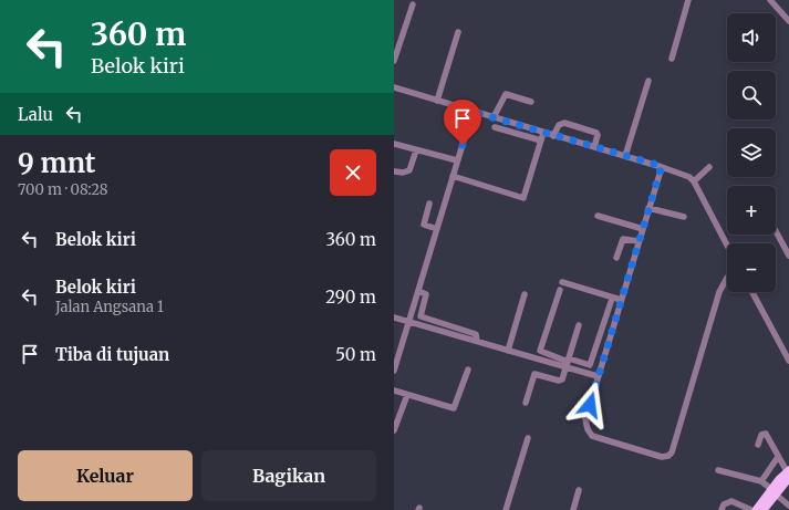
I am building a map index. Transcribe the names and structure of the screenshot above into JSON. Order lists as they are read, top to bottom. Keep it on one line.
{"page":{"turn":["360 m","Belok kiri"],"map_buttons":["+","−"],"then":"Lalu","heading":["9 mnt","700 m · 08:28"],"list":[{"name":"Belok kiri","value":"360 m"},{"name":"Belok kiri","note":"Jalan Angsana 1","value":"290 m"},{"name":"Tiba di tujuan","value":"50 m"}],"buttons":["Keluar","Bagikan"]}}
